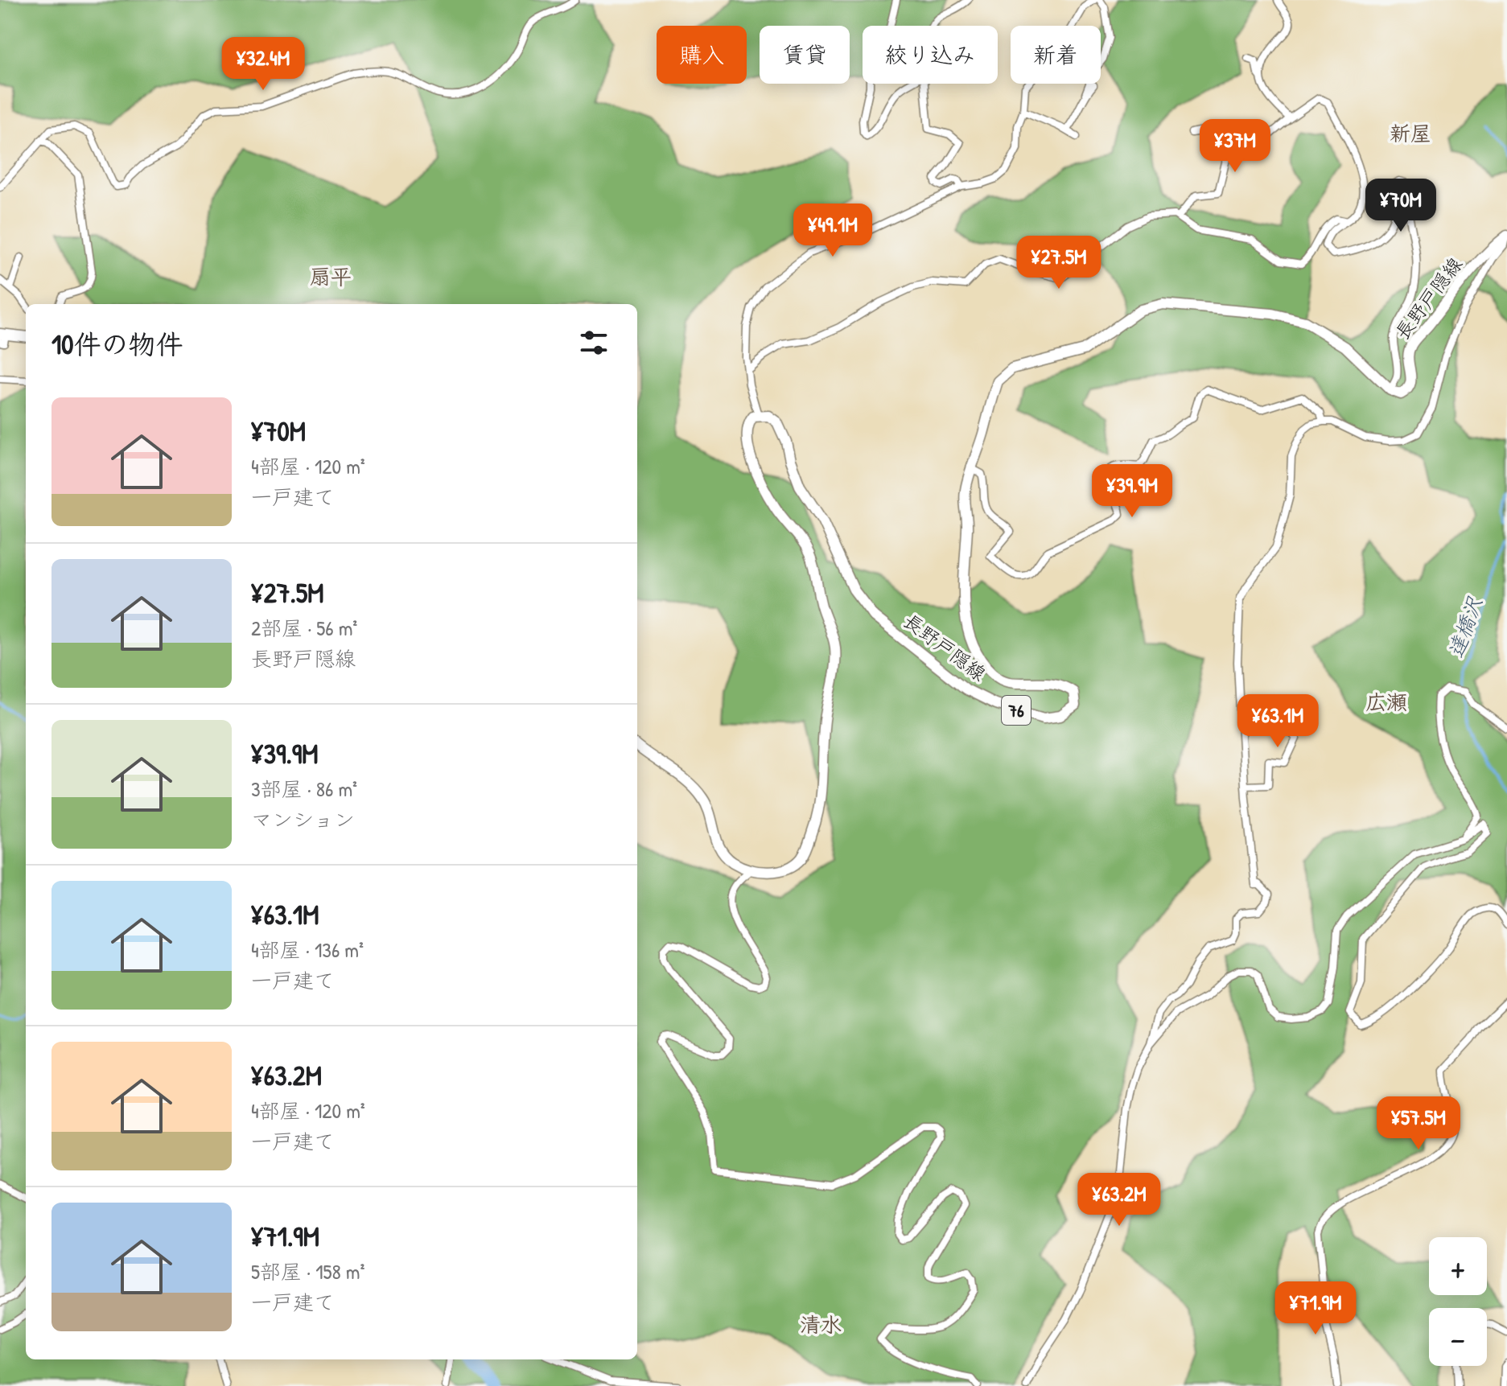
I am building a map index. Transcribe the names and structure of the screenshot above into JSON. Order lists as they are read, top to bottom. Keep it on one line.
{"streets":{"main road":["長野戸隠線","76"]},"districts":["新屋","扇平","広瀬","清水"],"water":["達橋沢"],"page":{"chip":["購入","賃貸","絞り込み","新着"],"price":["¥32.4M","¥37M","¥70M","¥49.1M","¥27.5M","¥39.9M","¥63.1M","¥57.5M","¥63.2M","¥71.9M"],"heading":"10件の物件","list":[{"name":"¥70M","note":"4部屋 · 120 m² · 一戸建て"},{"name":"¥27.5M","note":"2部屋 · 56 m² · 長野戸隠線"},{"name":"¥39.9M","note":"3部屋 · 86 m² · マンション"},{"name":"¥63.1M","note":"4部屋 · 136 m² · 一戸建て"},{"name":"¥63.2M","note":"4部屋 · 120 m² · 一戸建て"},{"name":"¥71.9M","note":"5部屋 · 158 m² · 一戸建て"}],"map_buttons":["+","−"]}}
